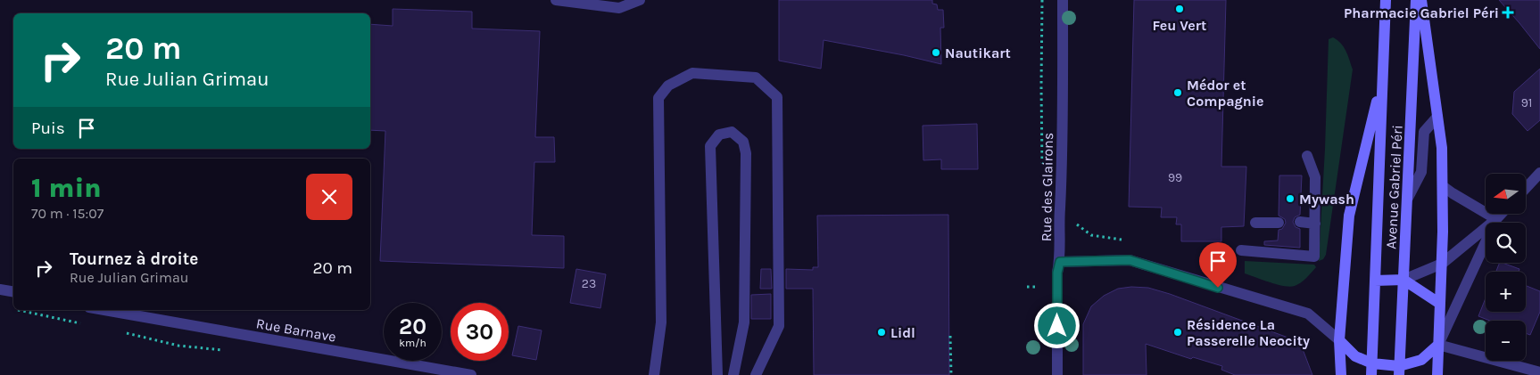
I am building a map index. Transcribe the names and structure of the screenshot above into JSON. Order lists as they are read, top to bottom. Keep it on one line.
{"streets":{"main road":["Avenue Gabriel Péri"],"street":["Rue des Glairons","Rue Barnave"]},"places":{"other":["Feu Vert","Nautikart","Médor et Compagnie","Mywash","Lidl","Résidence La Passerelle Neocity"],"health":["Pharmacie Gabriel Péri"]},"house_numbers":["91","99","23"],"north":"left","page":{"turn":["20 m","Rue Julian Grimau"],"then":"Puis","heading":["1 min","70 m · 15:07"],"map_buttons":["+","−"],"list":[{"name":"Tournez à droite","note":"Rue Julian Grimau","value":"20 m"}],"speed":"20 km/h","limit":"30"}}
